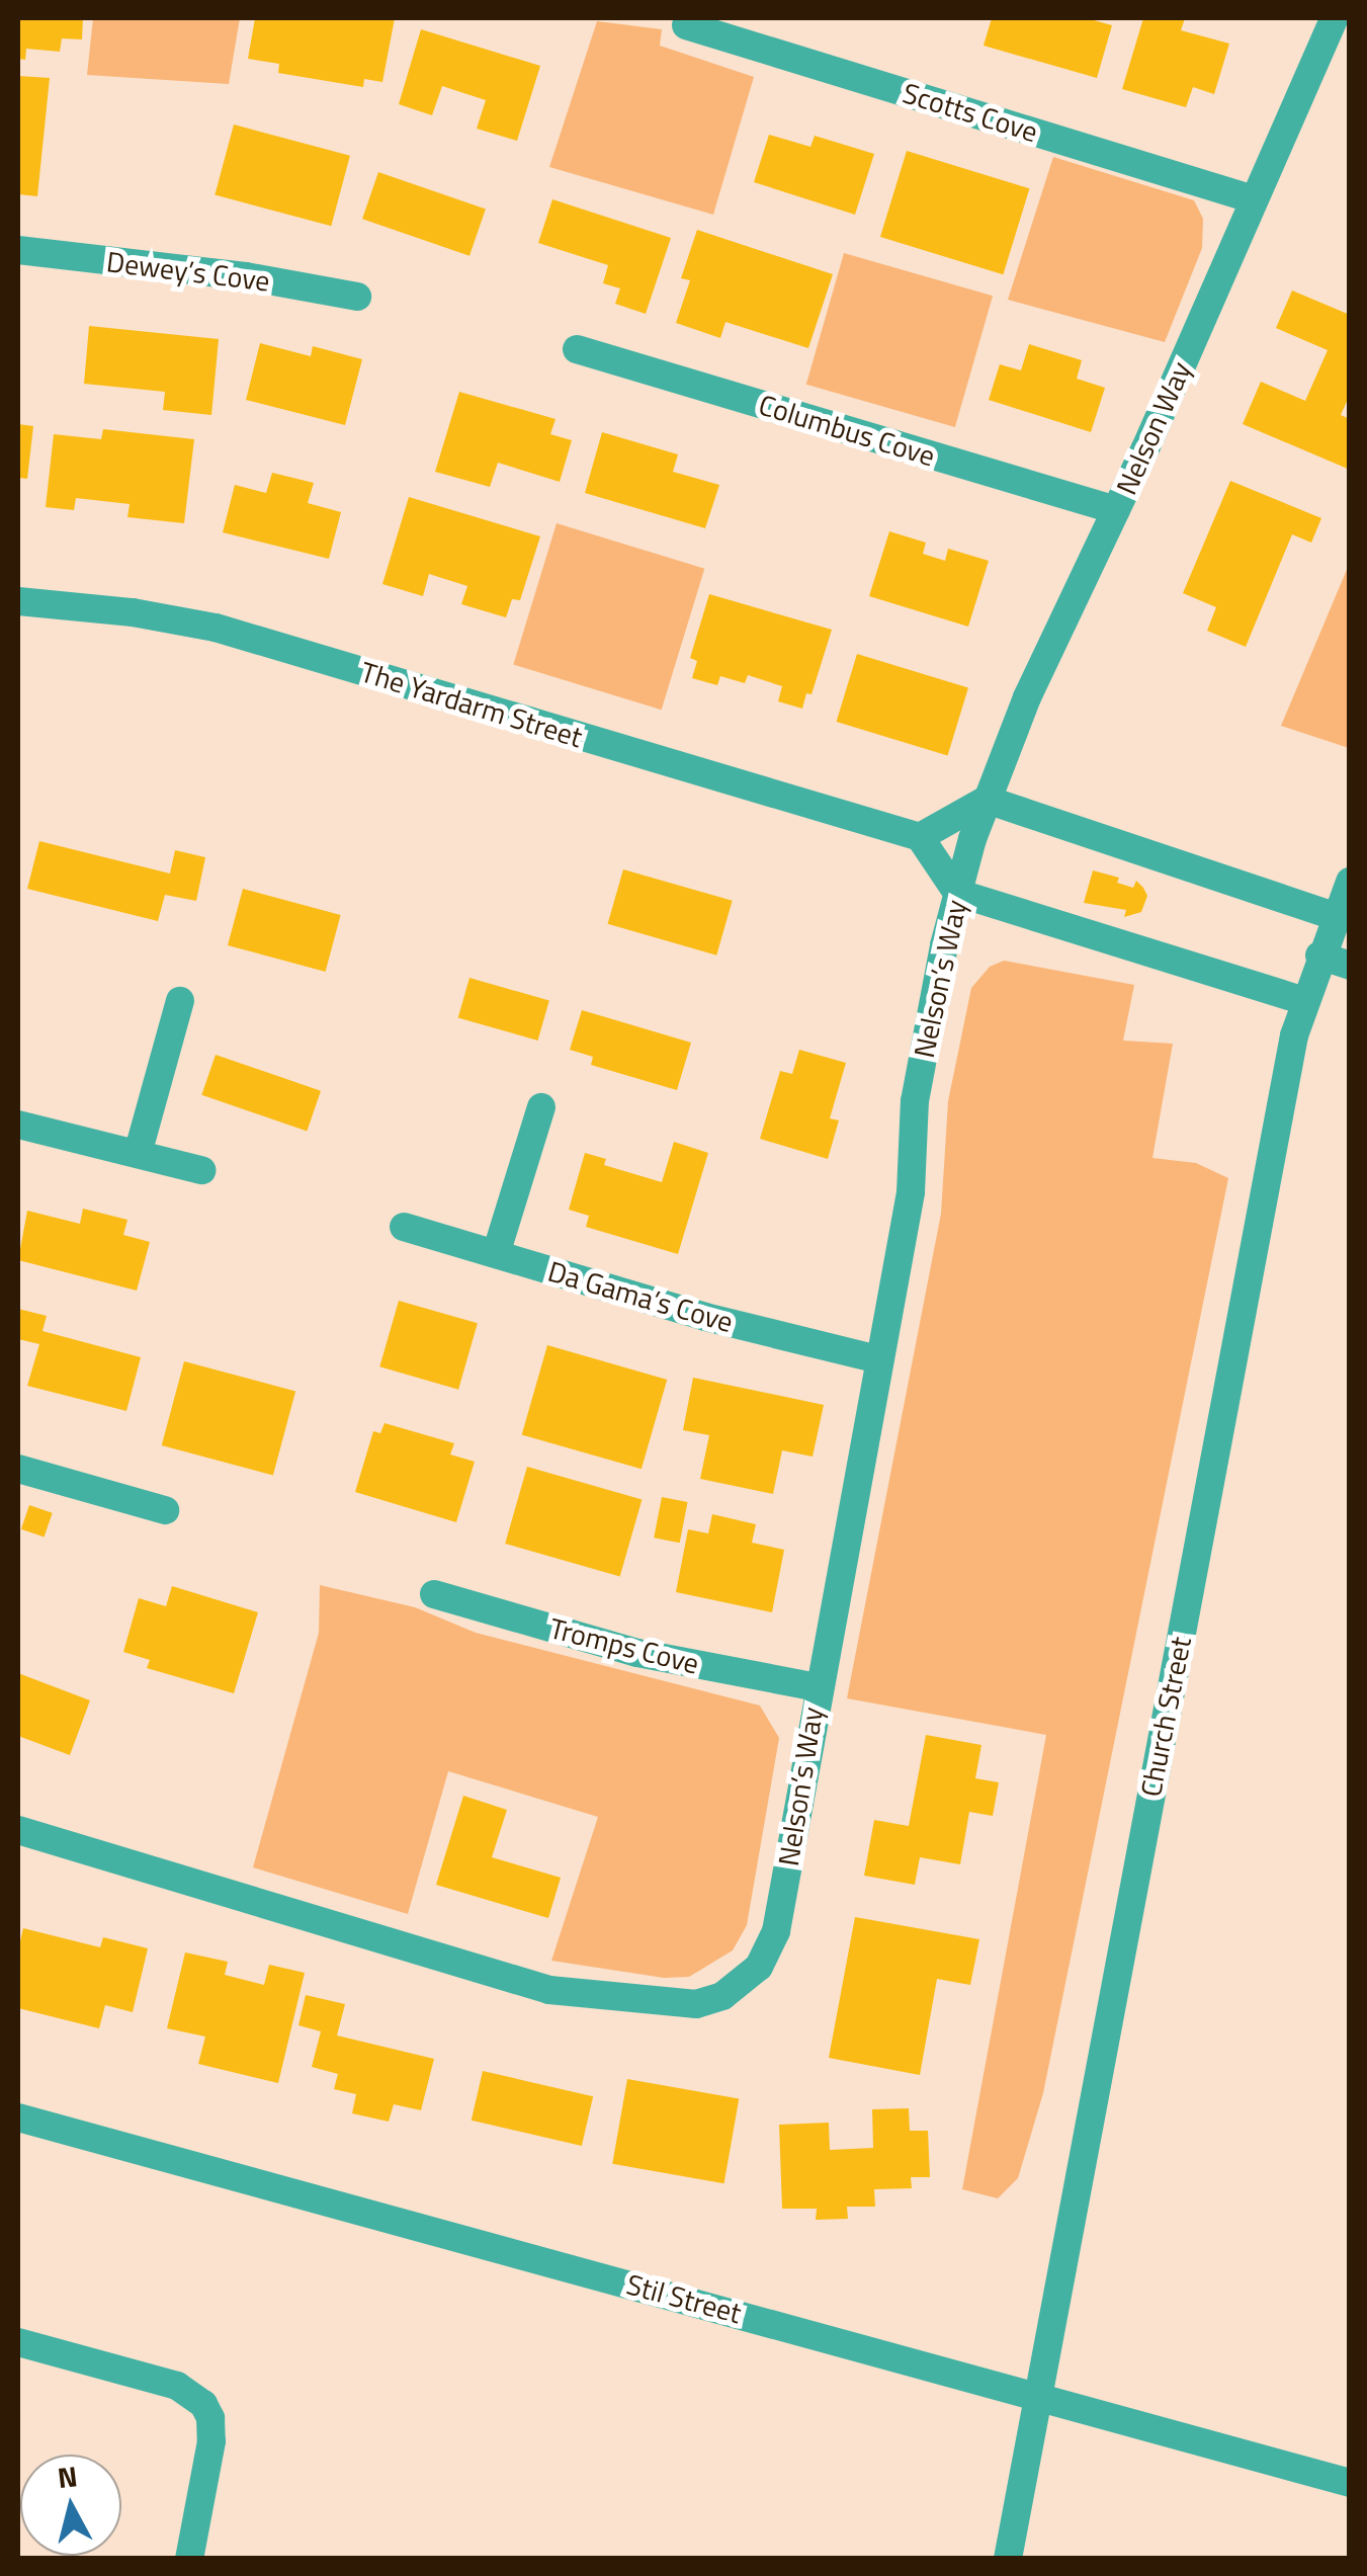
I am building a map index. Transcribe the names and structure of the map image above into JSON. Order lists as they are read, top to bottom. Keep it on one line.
{"streets":{"street":["Scotts Cove","Dewey’s Cove","Nelson Way","Columbus Cove","The Yardarm Street","Nelson’s Way","Da Gama’s Cove","Tromps Cove","Church Street","Stil Street"]},"crossings":[["Scotts Cove","Nelson Way"],["Nelson Way","Columbus Cove"],["Nelson Way","Nelson’s Way"],["Nelson’s Way","Da Gama’s Cove"],["Nelson’s Way","Tromps Cove"],["Church Street","Stil Street"]],"north":"top"}
